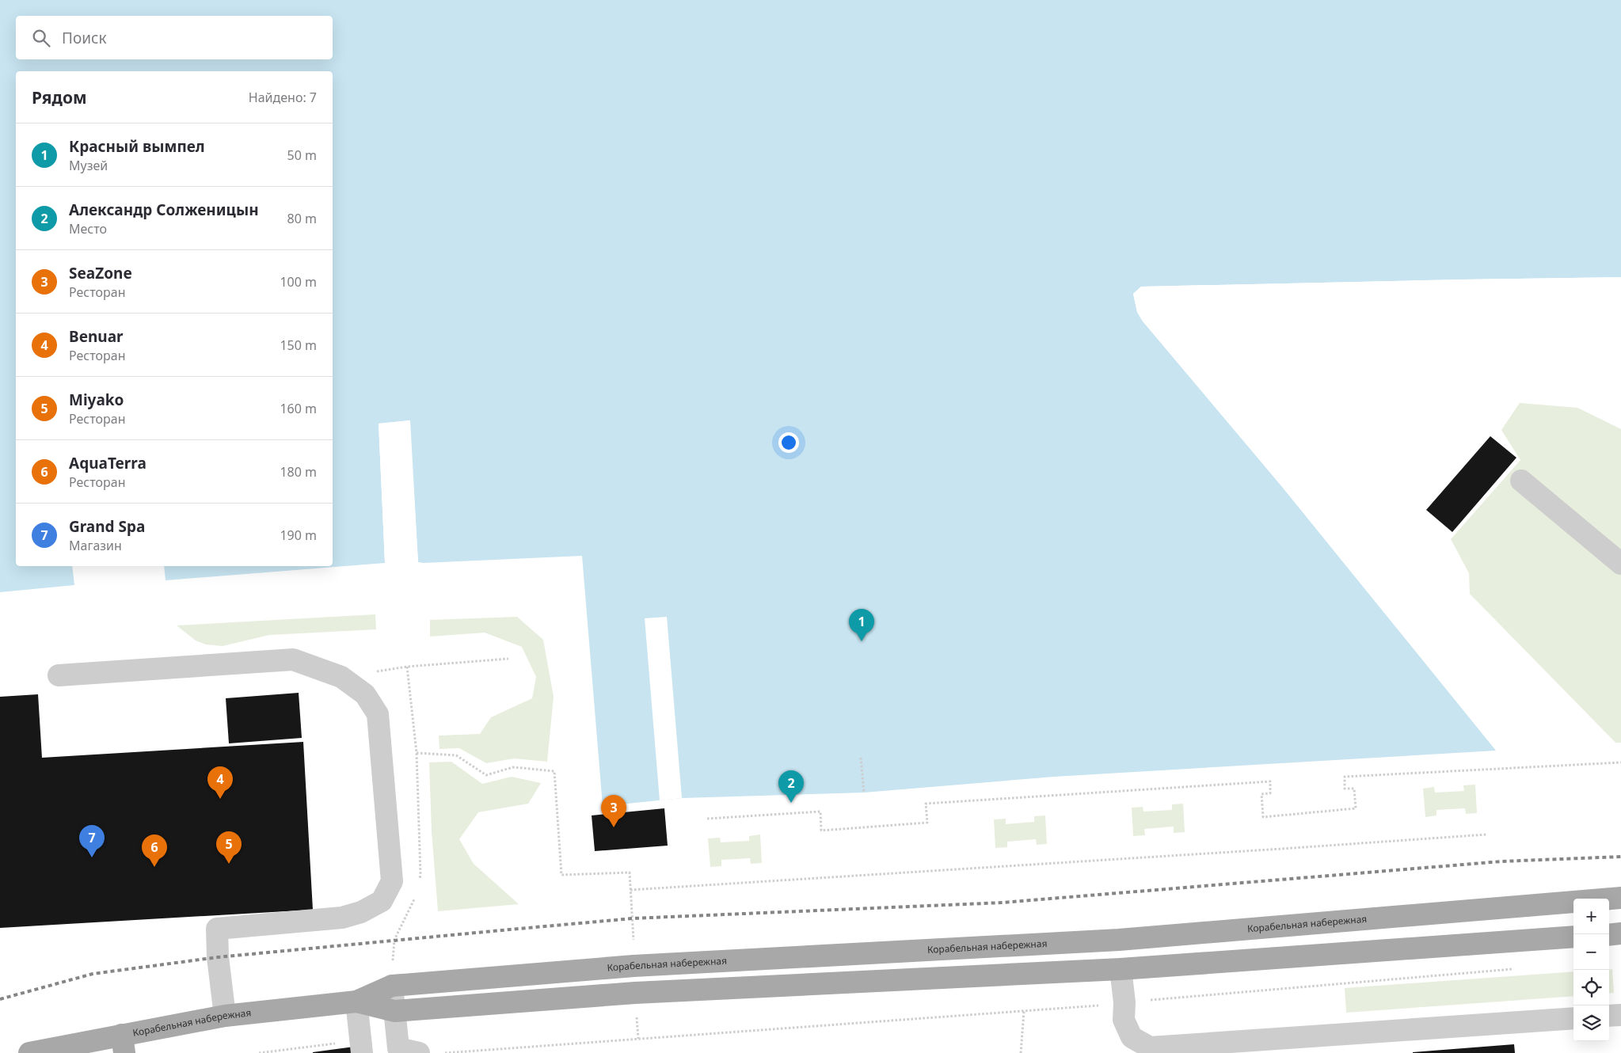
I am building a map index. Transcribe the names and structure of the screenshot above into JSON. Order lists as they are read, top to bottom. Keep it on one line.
{"streets":{"main road":["Корабельная набережная"]},"page":{"search":"Поиск","heading":["Рядом","Найдено: 7"],"list":[{"mark":"1","name":"Красный вымпел","note":"Музей","value":"50 m"},{"mark":"2","name":"Александр Солженицын","note":"Место","value":"80 m"},{"mark":"3","name":"SeaZone","note":"Ресторан","value":"100 m"},{"mark":"4","name":"Benuar","note":"Ресторан","value":"150 m"},{"mark":"5","name":"Miyako","note":"Ресторан","value":"160 m"},{"mark":"6","name":"AquaTerra","note":"Ресторан","value":"180 m"},{"mark":"7","name":"Grand Spa","note":"Магазин","value":"190 m"}],"pins":["1","4","2","3","7","5","6"],"map_buttons":["+","−"]}}
